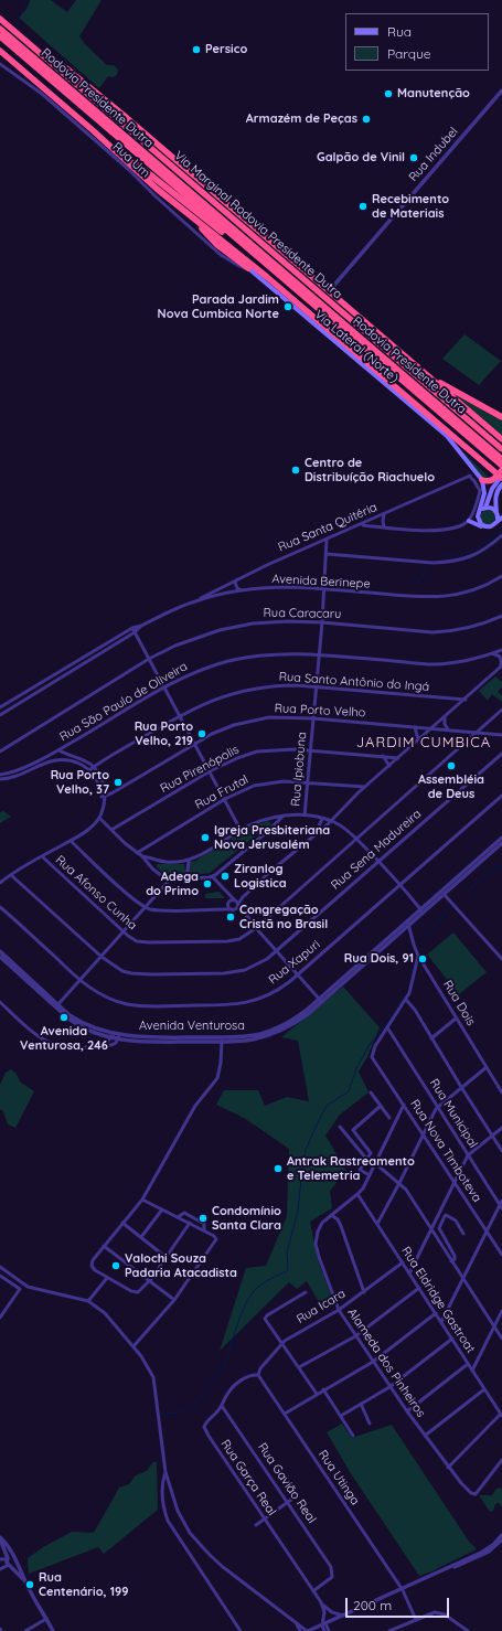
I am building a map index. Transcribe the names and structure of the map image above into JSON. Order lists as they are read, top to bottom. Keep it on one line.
{"streets":{"highway":["Rodovia Presidente Dutra","Via Marginal Rodovia Presidente Dutra"],"main road":["Via Lateral (Norte)"],"street":["Rua Indubel","Rua Um","Rua Santa Quitéria","Avenida Berinepe","Rua Caracaru","Rua Santo Antônio do Ingá","Rua São Paulo de Oliveira","Rua Porto Velho","Rua Pirenópolis","Rua Ipiobuna","Rua Frutal","Rua Sena Madureira","Rua Afonso Cunha","Rua Xapuri","Rua Dois","Avenida Venturosa","Rua Municipal","Rua Nova Timboteva","Rua Eldridge Gastroat","Rua Icara","Alameda dos Pinheiros","Rua Garça Real","Rua Utinga","Rua Gavião Real"]},"crossings":[["Rua Um","Via Lateral (Norte)"],["Rua Santa Quitéria","Avenida Berinepe"],["Rua Santa Quitéria","Rua Ipiobuna"],["Avenida Berinepe","Rua Ipiobuna"],["Rua Caracaru","Rua Ipiobuna"],["Rua Santo Antônio do Ingá","Rua Ipiobuna"],["Rua São Paulo de Oliveira","Rua Ipiobuna"],["Rua Porto Velho","Rua Ipiobuna"],["Rua Porto Velho","Rua Afonso Cunha"],["Rua Pirenópolis","Rua Ipiobuna"],["Rua Ipiobuna","Rua Frutal"],["Rua Dois","Avenida Venturosa"],["Rua Municipal","Rua Nova Timboteva"],["Rua Nova Timboteva","Alameda dos Pinheiros"],["Rua Eldridge Gastroat","Rua Icara"],["Rua Eldridge Gastroat","Alameda dos Pinheiros"],["Rua Icara","Alameda dos Pinheiros"],["Rua Icara","Rua Garça Real"],["Rua Icara","Rua Utinga"],["Rua Garça Real","Rua Utinga"],["Rua Garça Real","Rua Gavião Real"]],"districts":["JARDIM CUMBICA"],"places":["Persico","Manutenção","Armazém de Peças","Galpão de Vinil","Recebimento de Materiais","Parada Jardim Nova Cumbica Norte","Centro de Distribuíção Riachuelo","Rua Porto Velho, 219","Assembléia de Deus","Rua Porto Velho, 37","Igreja Presbiteriana Nova Jerusalém","Ziranlog Logistica","Adega do Primo","Congregação Cristã no Brasil","Rua Dois, 91","Avenida Venturosa, 246","Antrak Rastreamento e Telemetria","Condomínio Santa Clara","Valochi Souza Padaria Atacadista","Rua Centenário, 199"],"legend":["Rua","Parque"],"scale_bar":"200 m"}
